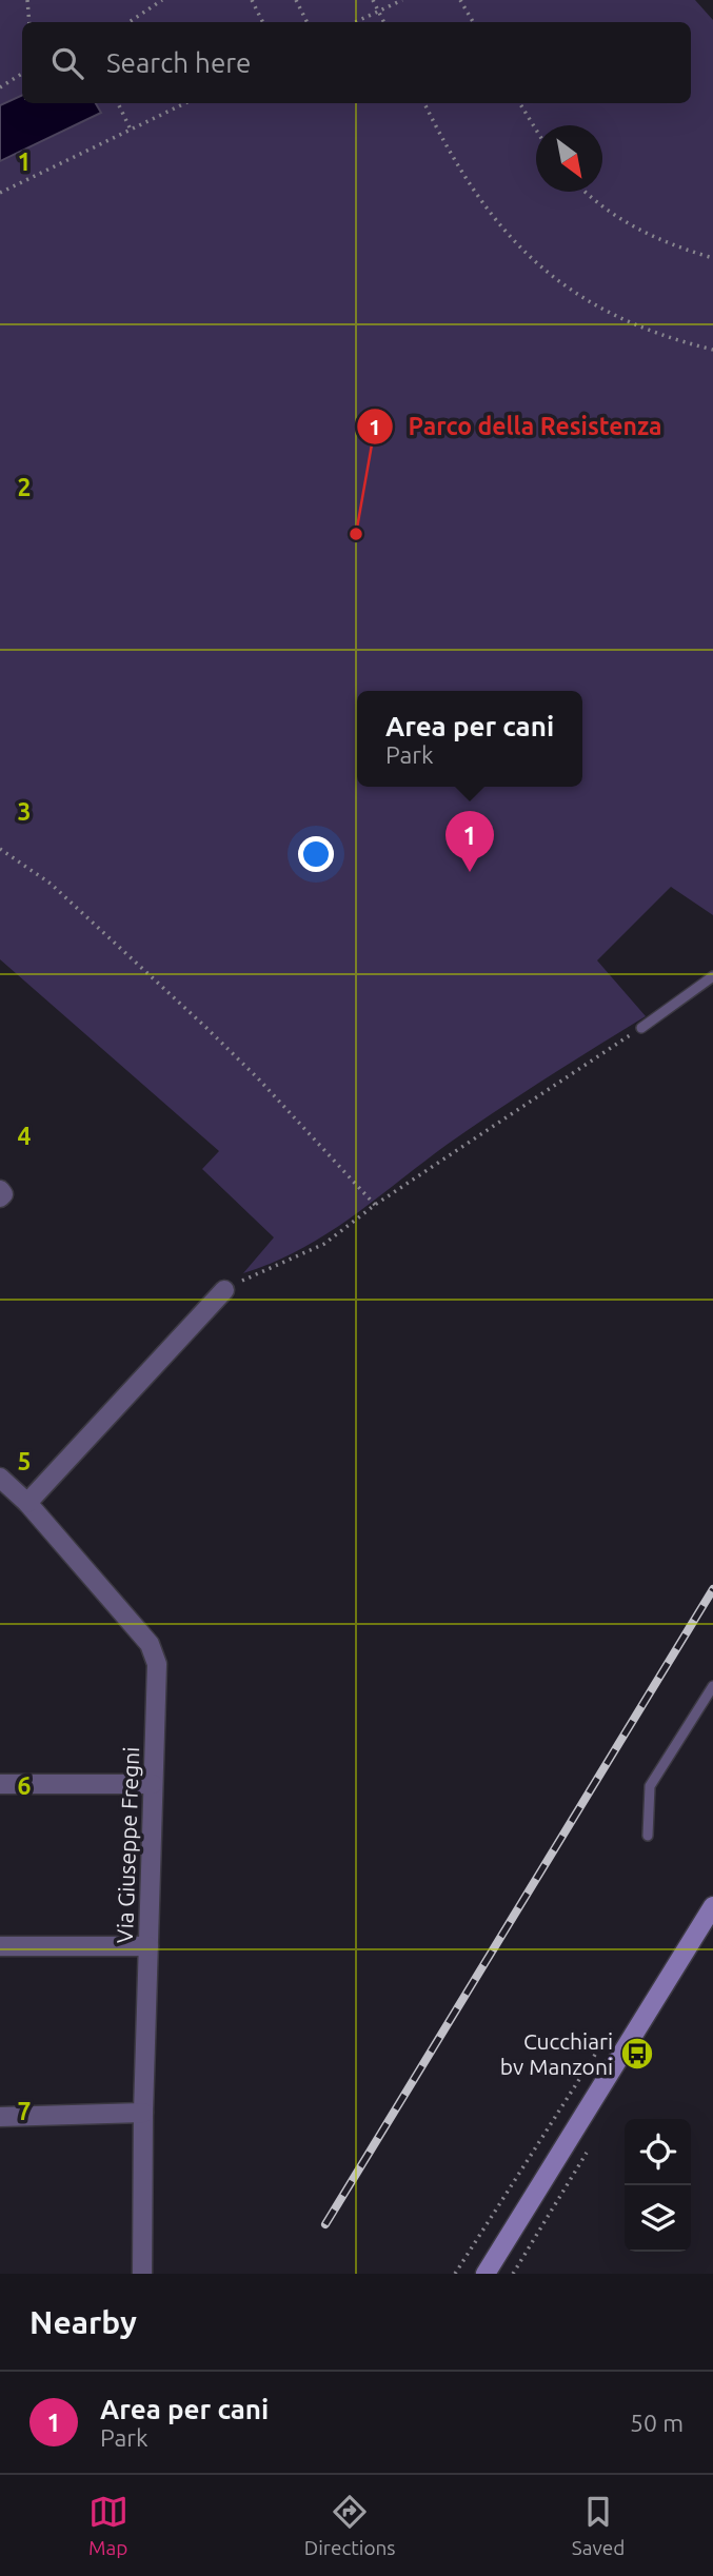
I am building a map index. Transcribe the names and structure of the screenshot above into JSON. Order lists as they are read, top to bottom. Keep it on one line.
{"streets":{"street":["Via Giuseppe Fregni"]},"places":{"other":["Parco della Resistenza"],"bus stop":["Cucchiari bv Manzoni"]},"north":"bottom right","page":{"search":"Search here","popup":["Area per cani","Park"],"pins":"1","heading":"Nearby","list":[{"mark":"1","name":"Area per cani","note":"Park","value":"50 m"}],"nav":["Map","Directions","Saved"]},"grid":{"rows":["1","2","3","4","5","6","7"]}}
